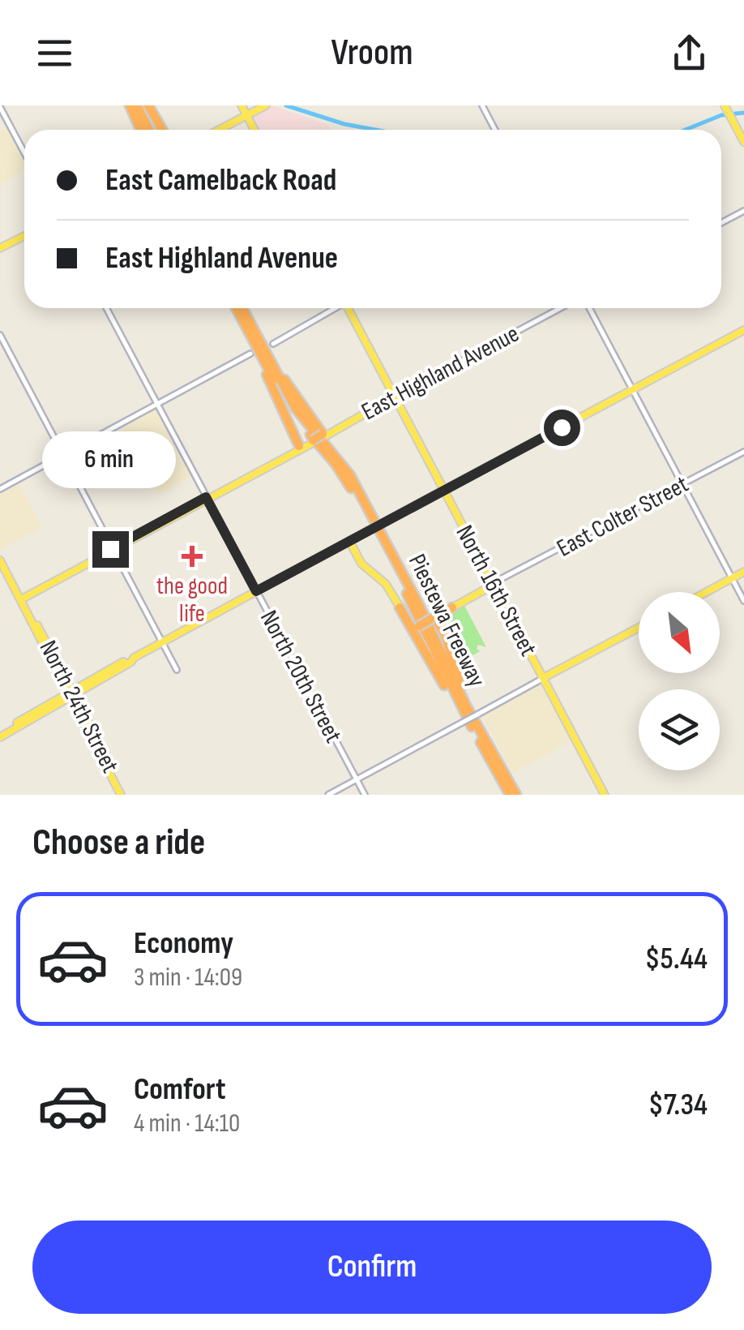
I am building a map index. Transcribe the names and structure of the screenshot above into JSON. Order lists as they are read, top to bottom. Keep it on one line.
{"streets":{"highway":["Piestewa Freeway"],"main road":["East Highland Avenue","East Colter Street","North 16th Street","North 24th Street"],"street":["North 20th Street"]},"crossings":[["East Highland Avenue","North 16th Street"],["East Colter Street","North 16th Street"]],"places":{"health":["the good life"]},"north":"bottom right","page":{"header":"Vroom","banner":["East Camelback Road","East Highland Avenue"],"bubble":"6 min","heading":"Choose a ride","list":[{"name":"Economy","note":"3 min · 14:09","value":"$5.44"},{"name":"Comfort","note":"4 min · 14:10","value":"$7.34"}],"buttons":"Confirm"}}
